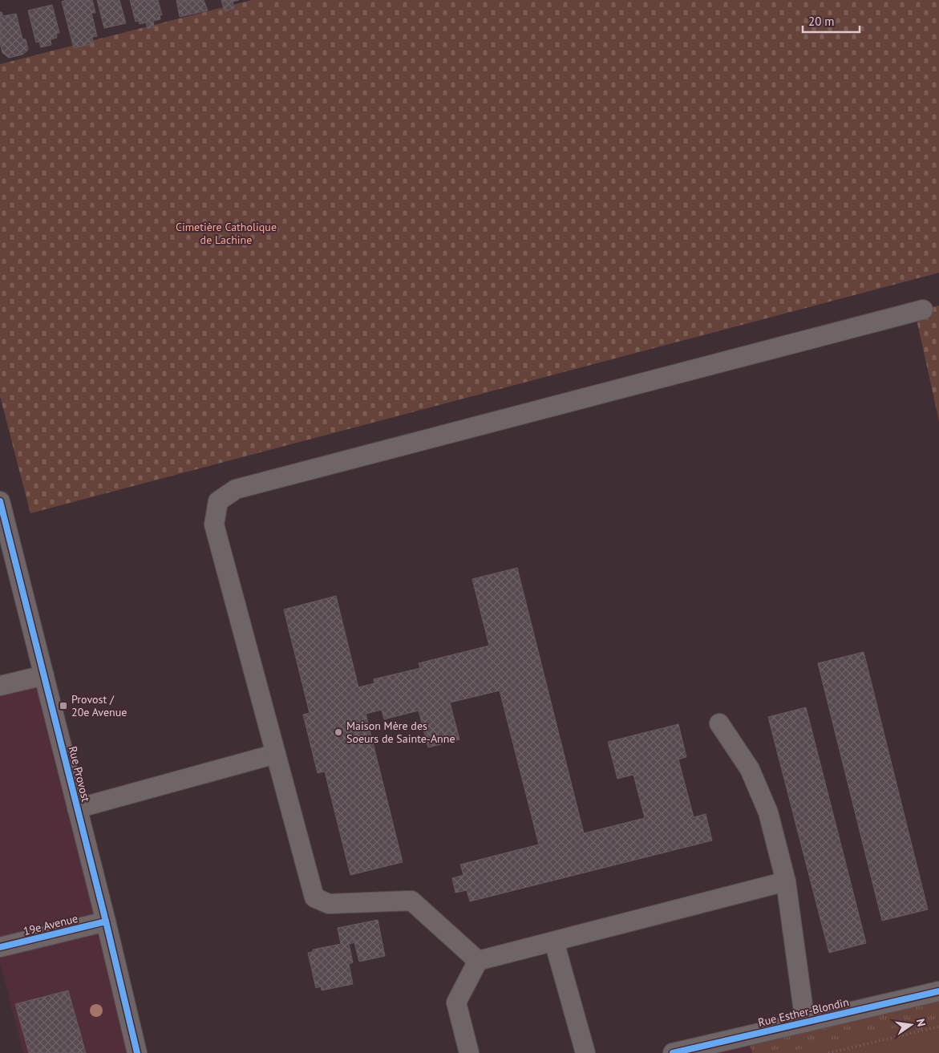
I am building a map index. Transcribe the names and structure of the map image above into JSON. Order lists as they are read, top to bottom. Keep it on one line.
{"streets":{"street":["Rue Provost","19e Avenue","Rue Esther-Blondin"]},"crossings":[["Rue Provost","19e Avenue"]],"parks":["Cimetière Catholique de Lachine"],"places":{"transit":["Provost / 20e Avenue"],"other":["Maison Mère des Soeurs de Sainte-Anne"]},"scale_bar":"20 m","north":"right"}
